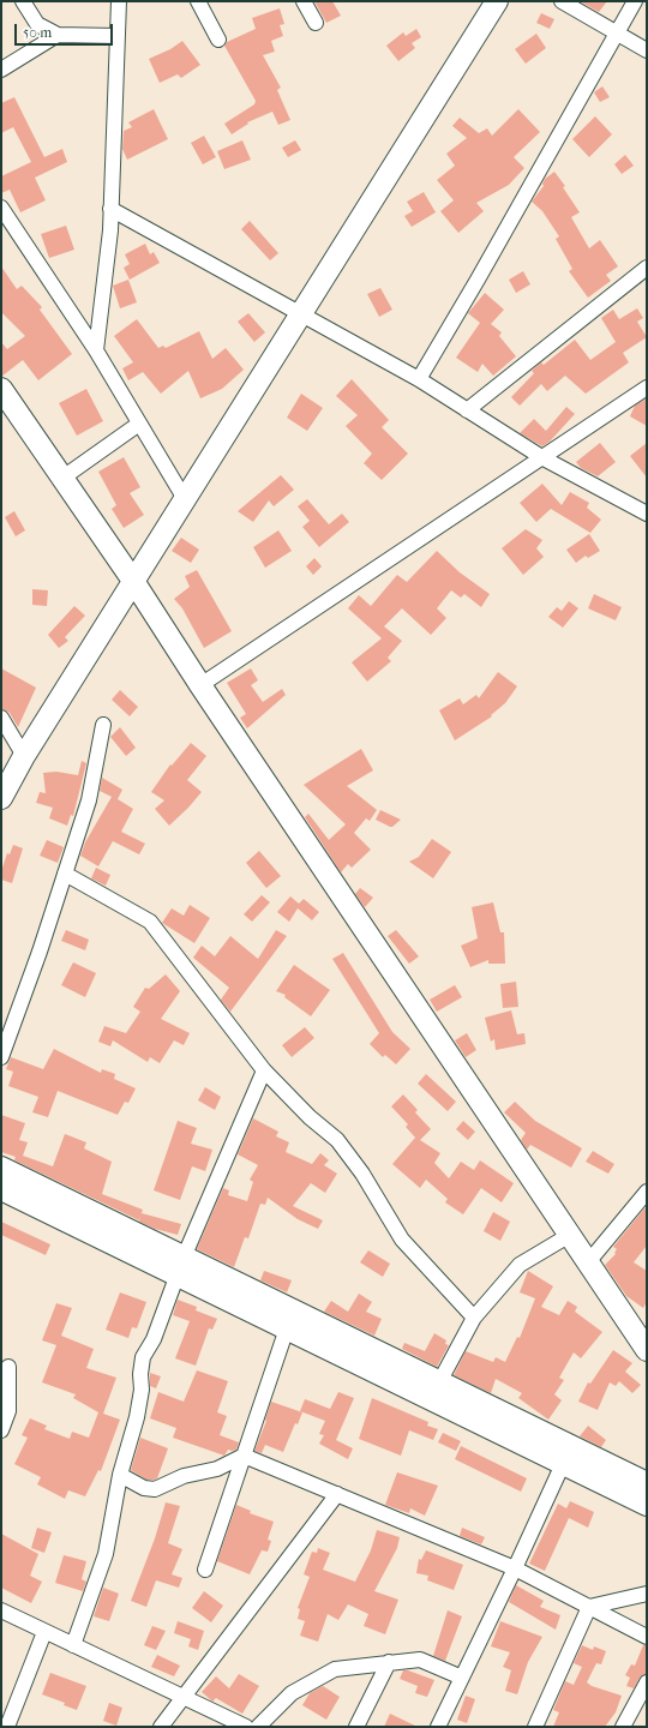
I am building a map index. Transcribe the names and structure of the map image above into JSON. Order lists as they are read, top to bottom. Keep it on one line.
{"scale_bar":"50 m"}
